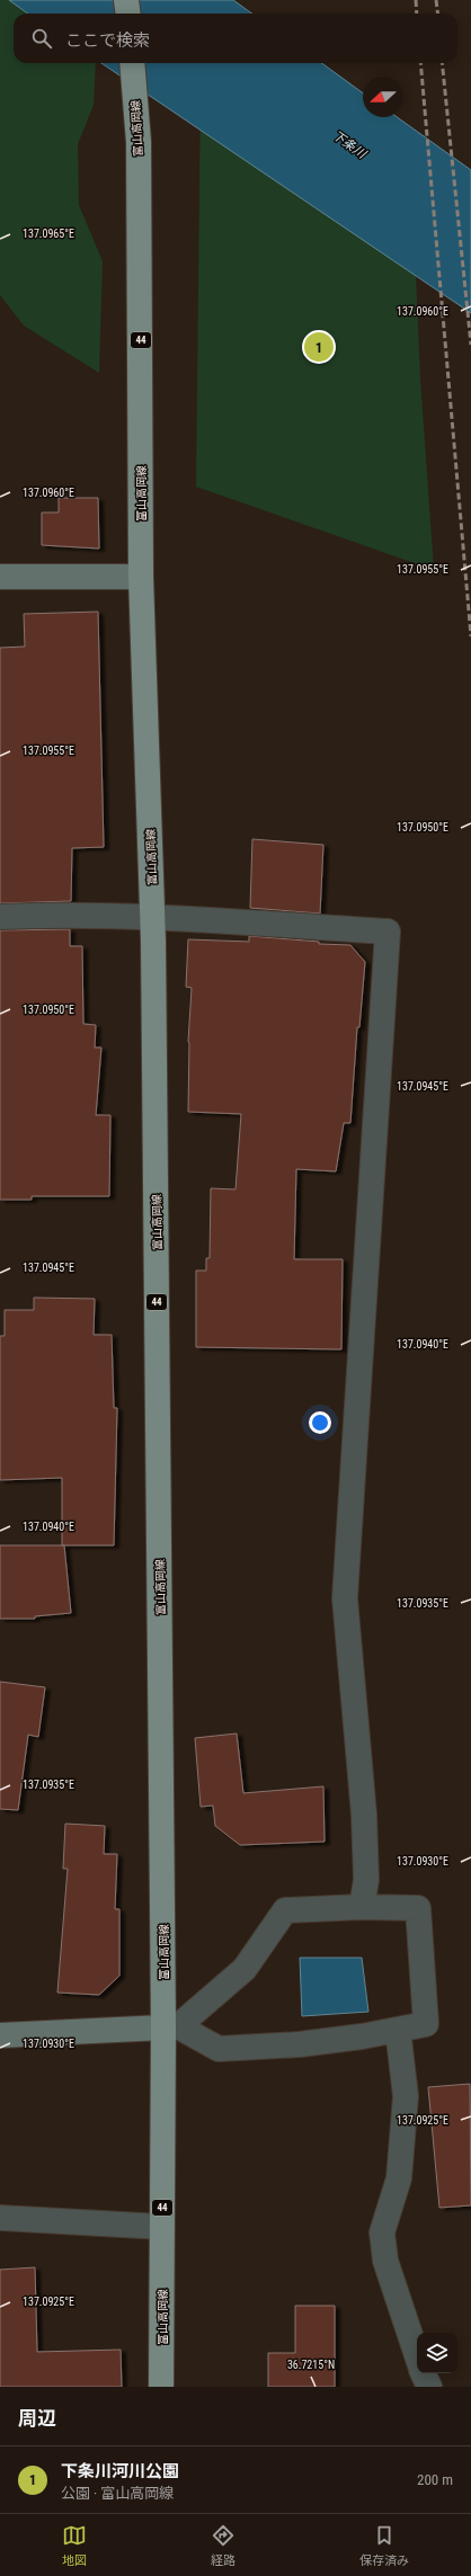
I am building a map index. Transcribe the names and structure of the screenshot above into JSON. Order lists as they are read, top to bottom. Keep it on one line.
{"streets":{"main road":["富山高岡線","44"]},"water":["下条川"],"north":"left","page":{"search":"ここで検索","pins":"1","heading":"周辺","list":[{"mark":"1","name":"下条川河川公園","note":"公園 · 富山高岡線","value":"200 m"}],"nav":["地図","経路","保存済み"]},"coordinates":["137.0965°E","137.0960°E","137.0955°E","137.0950°E","137.0945°E","137.0940°E","137.0935°E","137.0930°E","137.0925°E","36.7215°N"]}
